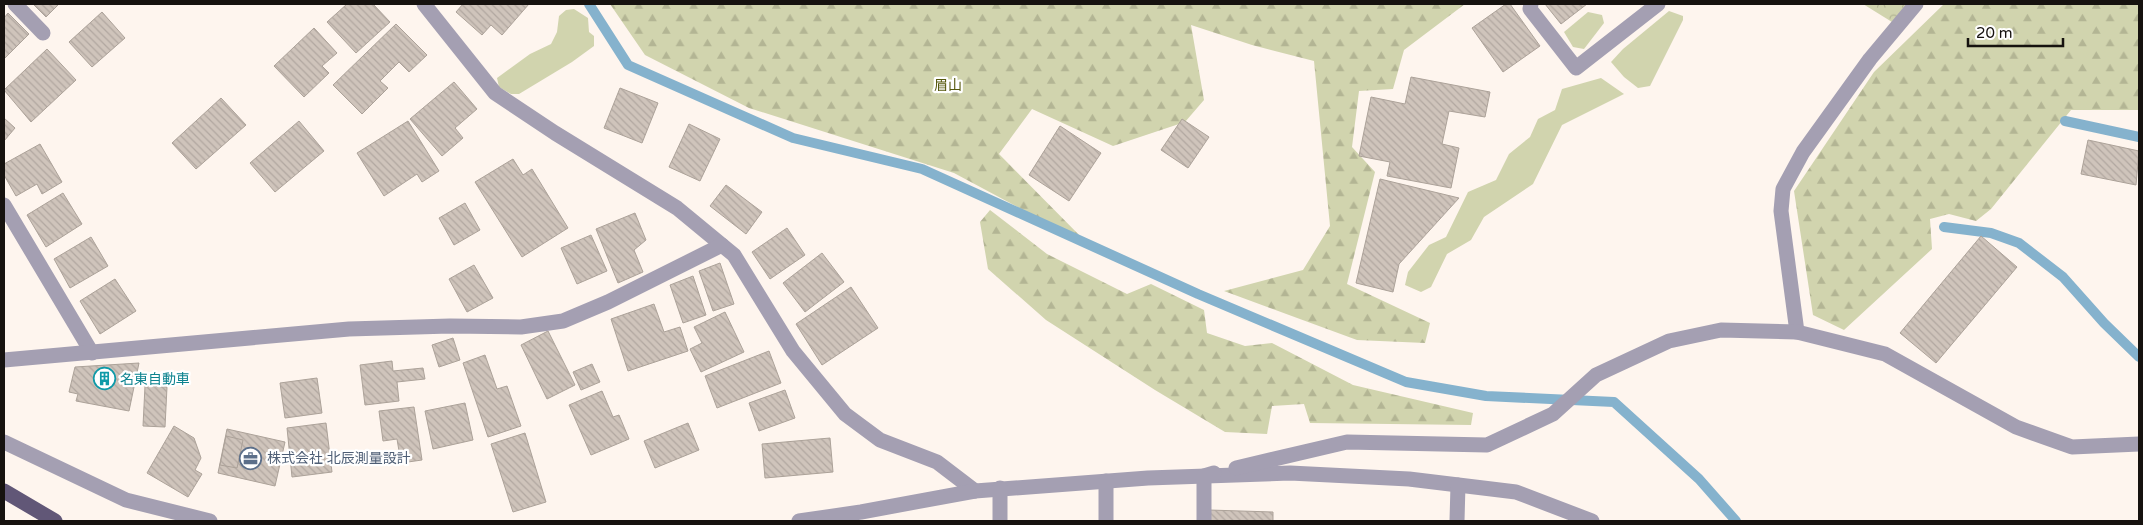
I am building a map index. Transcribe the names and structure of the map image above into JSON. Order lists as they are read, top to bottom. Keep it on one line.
{"parks":["眉山"],"places":{"building":["名東自動車"],"office":["株式会社 北辰測量設計"]},"scale_bar":"20 m"}
